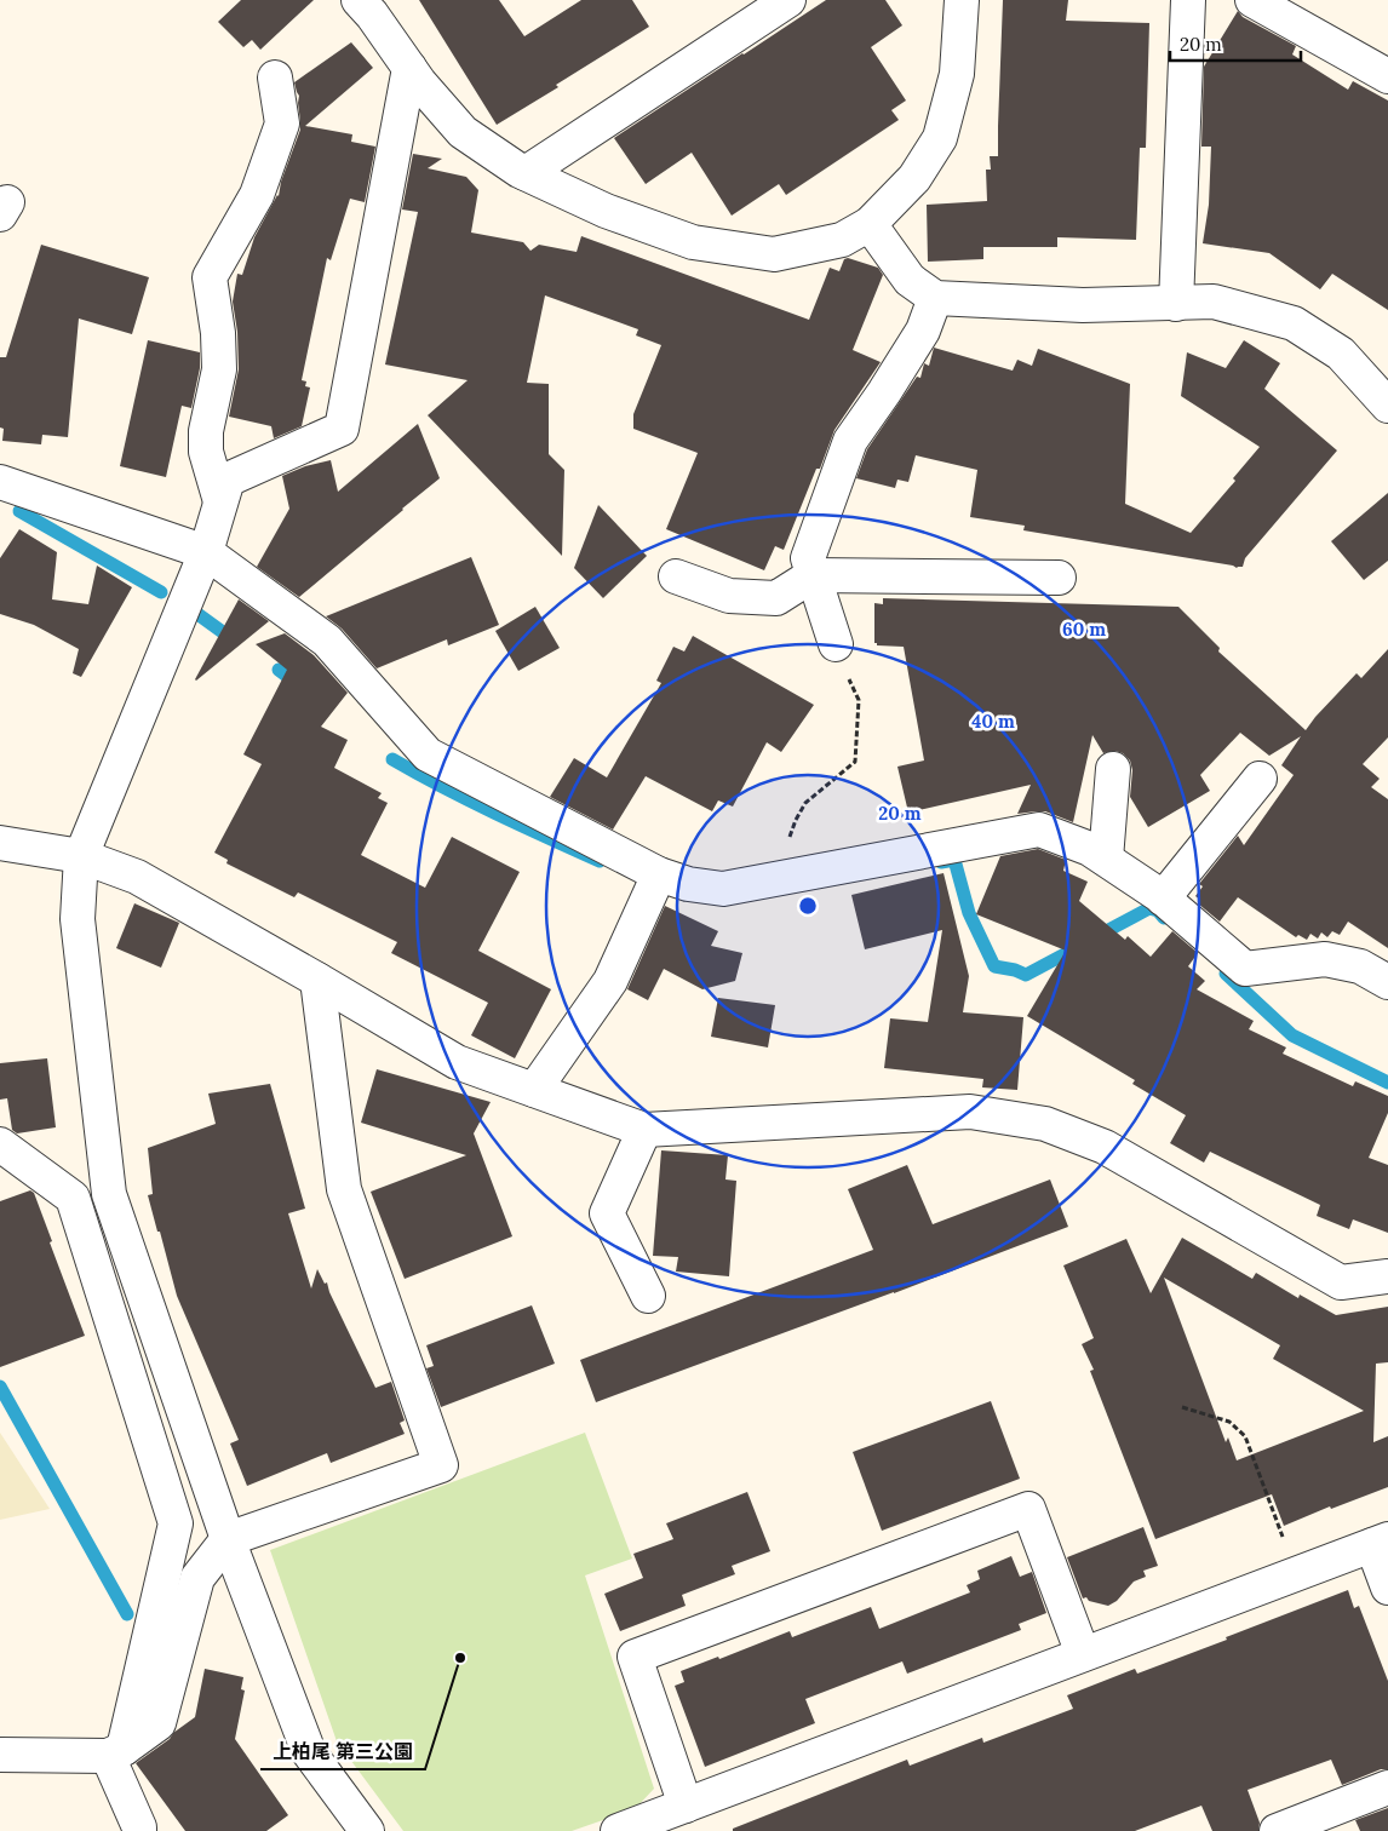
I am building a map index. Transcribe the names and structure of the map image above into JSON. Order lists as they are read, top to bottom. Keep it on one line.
{"places":["上柏尾 第三公園"],"scale_bar":"20 m","rings":["60 m","40 m","20 m"]}
